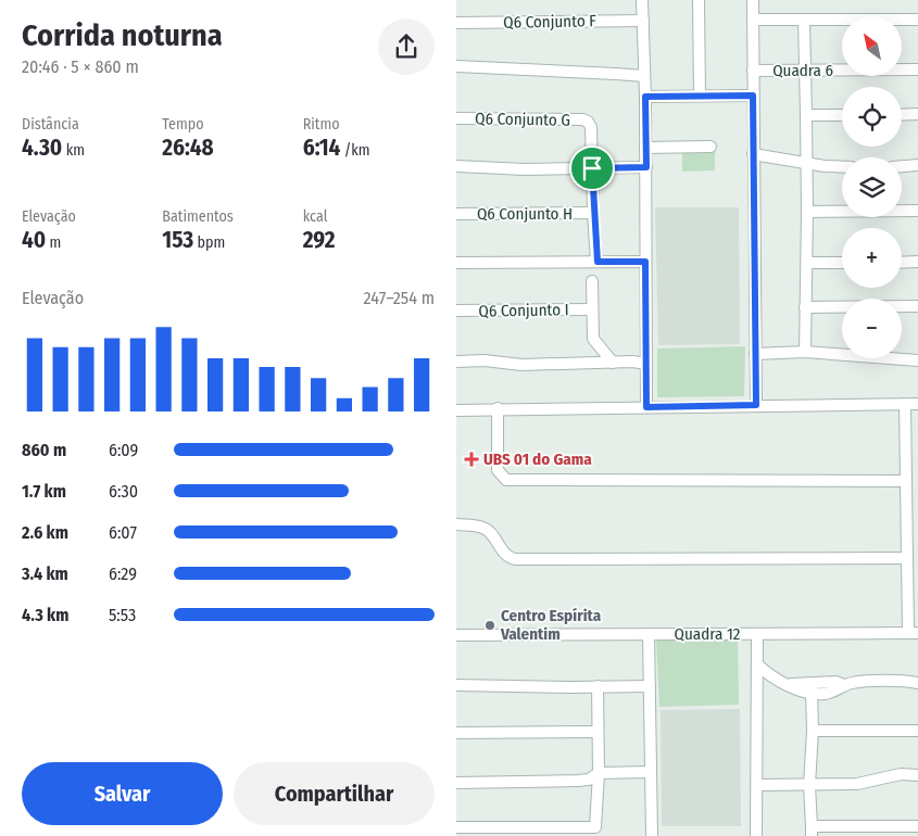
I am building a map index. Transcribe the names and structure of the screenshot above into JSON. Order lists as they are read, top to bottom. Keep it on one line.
{"streets":{"street":["Q6 Conjunto F","Quadra 6","Q6 Conjunto G","Q6 Conjunto H","Q6 Conjunto I","Quadra 12"]},"places":{"health":["UBS 01 do Gama"],"other":["Centro Espírita Valentim"]},"north":"top left","page":{"heading":["Corrida noturna","20:46 · 5 × 860 m"],"map_buttons":["+","−"],"stats":[["Distância","4.30 km"],["Tempo","26:48"],["Ritmo","6:14 /km"],["Elevação","40 m"],["Batimentos","153 bpm"],["kcal","292"]],"chart":["Elevação","247–254 m"],"list":[{"name":"860 m","note":"6:09"},{"name":"1.7 km","note":"6:30"},{"name":"2.6 km","note":"6:07"},{"name":"3.4 km","note":"6:29"},{"name":"4.3 km","note":"5:53"}],"buttons":["Salvar","Compartilhar"]}}
